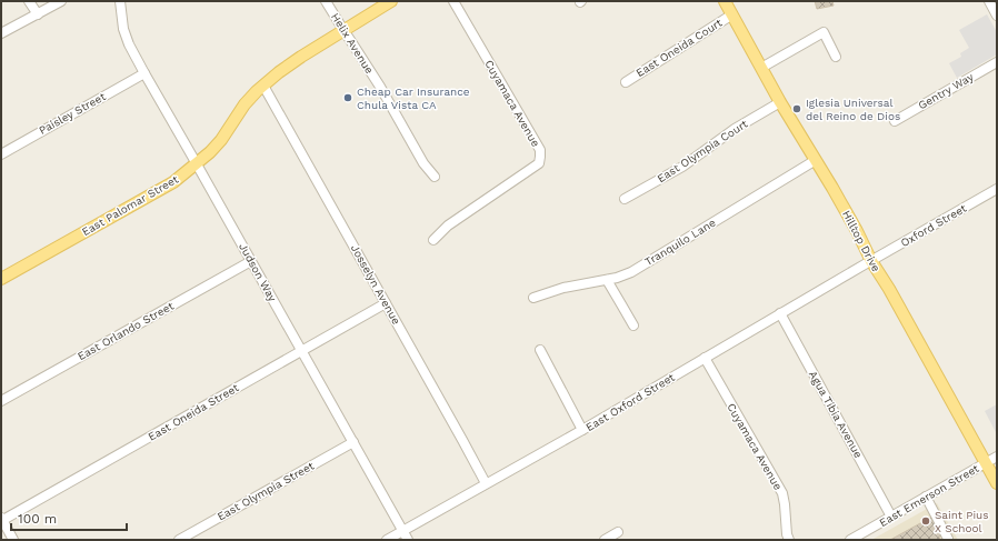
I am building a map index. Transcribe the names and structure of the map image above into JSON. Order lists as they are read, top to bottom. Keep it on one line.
{"streets":{"main road":["East Palomar Street","Hilltop Drive"],"street":["Helix Avenue","East Oneida Court","Gentry Way","Cuyamaca Avenue","Paisley Street","East Olympia Court","Oxford Street","Tranquilo Lane","Judson Way","Josselyn Avenue","East Orlando Street","East Oxford Street","East Oneida Street","Agua Tibia Avenue","East Olympia Street","East Emerson Street"]},"crossings":[["Helix Avenue","East Palomar Street"],["East Oneida Court","Hilltop Drive"],["Cuyamaca Avenue","East Oxford Street"],["Paisley Street","Judson Way"],["East Olympia Court","Hilltop Drive"],["East Palomar Street","Judson Way"],["East Palomar Street","Josselyn Avenue"],["Oxford Street","Hilltop Drive"],["Oxford Street","East Oxford Street"],["Hilltop Drive","Tranquilo Lane"],["Hilltop Drive","East Oxford Street"],["Hilltop Drive","East Emerson Street"],["Judson Way","East Orlando Street"],["Judson Way","East Oxford Street"],["Judson Way","East Oneida Street"],["Judson Way","East Olympia Street"],["Josselyn Avenue","East Oxford Street"],["Josselyn Avenue","East Oneida Street"],["East Oxford Street","Agua Tibia Avenue"],["Agua Tibia Avenue","East Emerson Street"]],"places":["Cheap Car Insurance Chula Vista CA","Iglesia Universal del Reino de Dios","Saint Pius X School"],"scale_bar":"100 m"}
